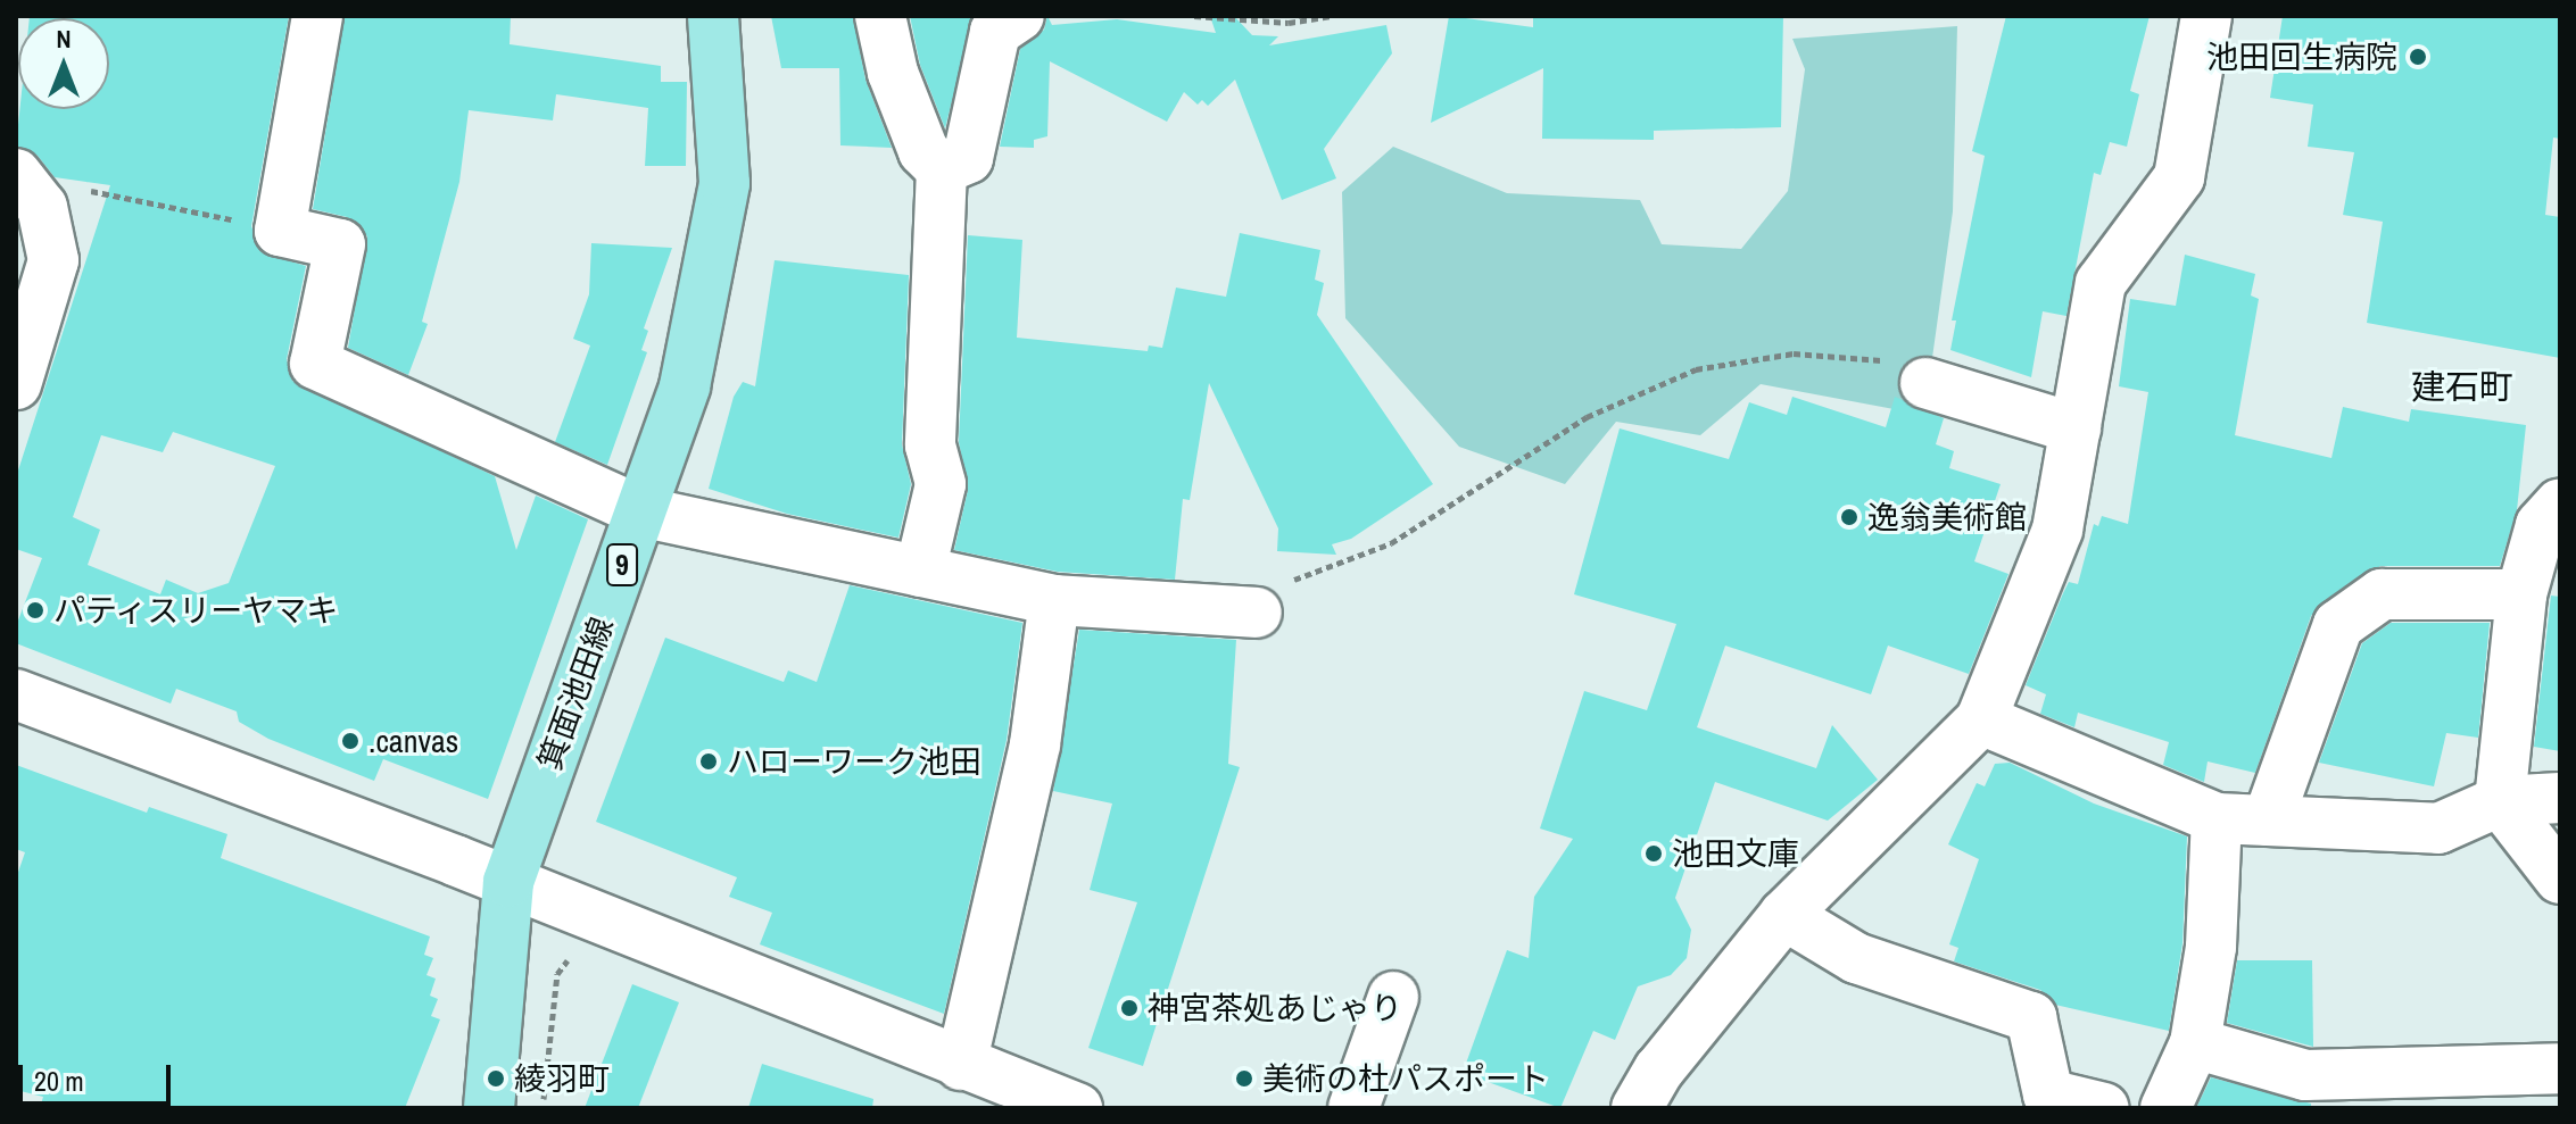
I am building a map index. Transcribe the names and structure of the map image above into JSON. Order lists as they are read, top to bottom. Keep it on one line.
{"streets":{"main road":["9","箕面池田線"]},"districts":["建石町"],"places":["池田回生病院","逸翁美術館","パティスリーヤマキ",".canvas","ハローワーク池田","池田文庫","神宮茶処あじゃり","綾羽町","美術の杜パスポート"],"scale_bar":"20 m","north":"top"}
